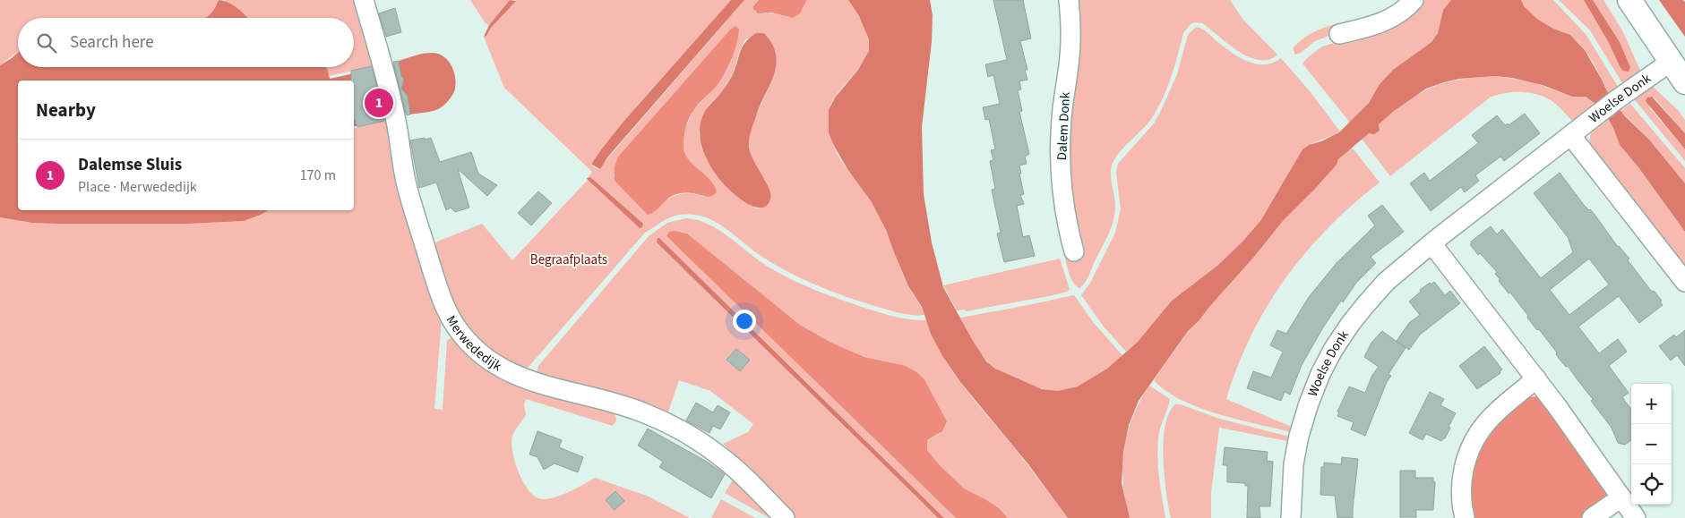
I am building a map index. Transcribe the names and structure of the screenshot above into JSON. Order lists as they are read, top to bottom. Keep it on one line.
{"streets":{"street":["Woelse Donk","Dalem Donk","Merwededijk"]},"parks":["Begraafplaats"],"page":{"search":"Search here","heading":"Nearby","pins":"1","list":[{"mark":"1","name":"Dalemse Sluis","note":"Place · Merwededijk","value":"170 m"}],"map_buttons":["+","−"]}}
